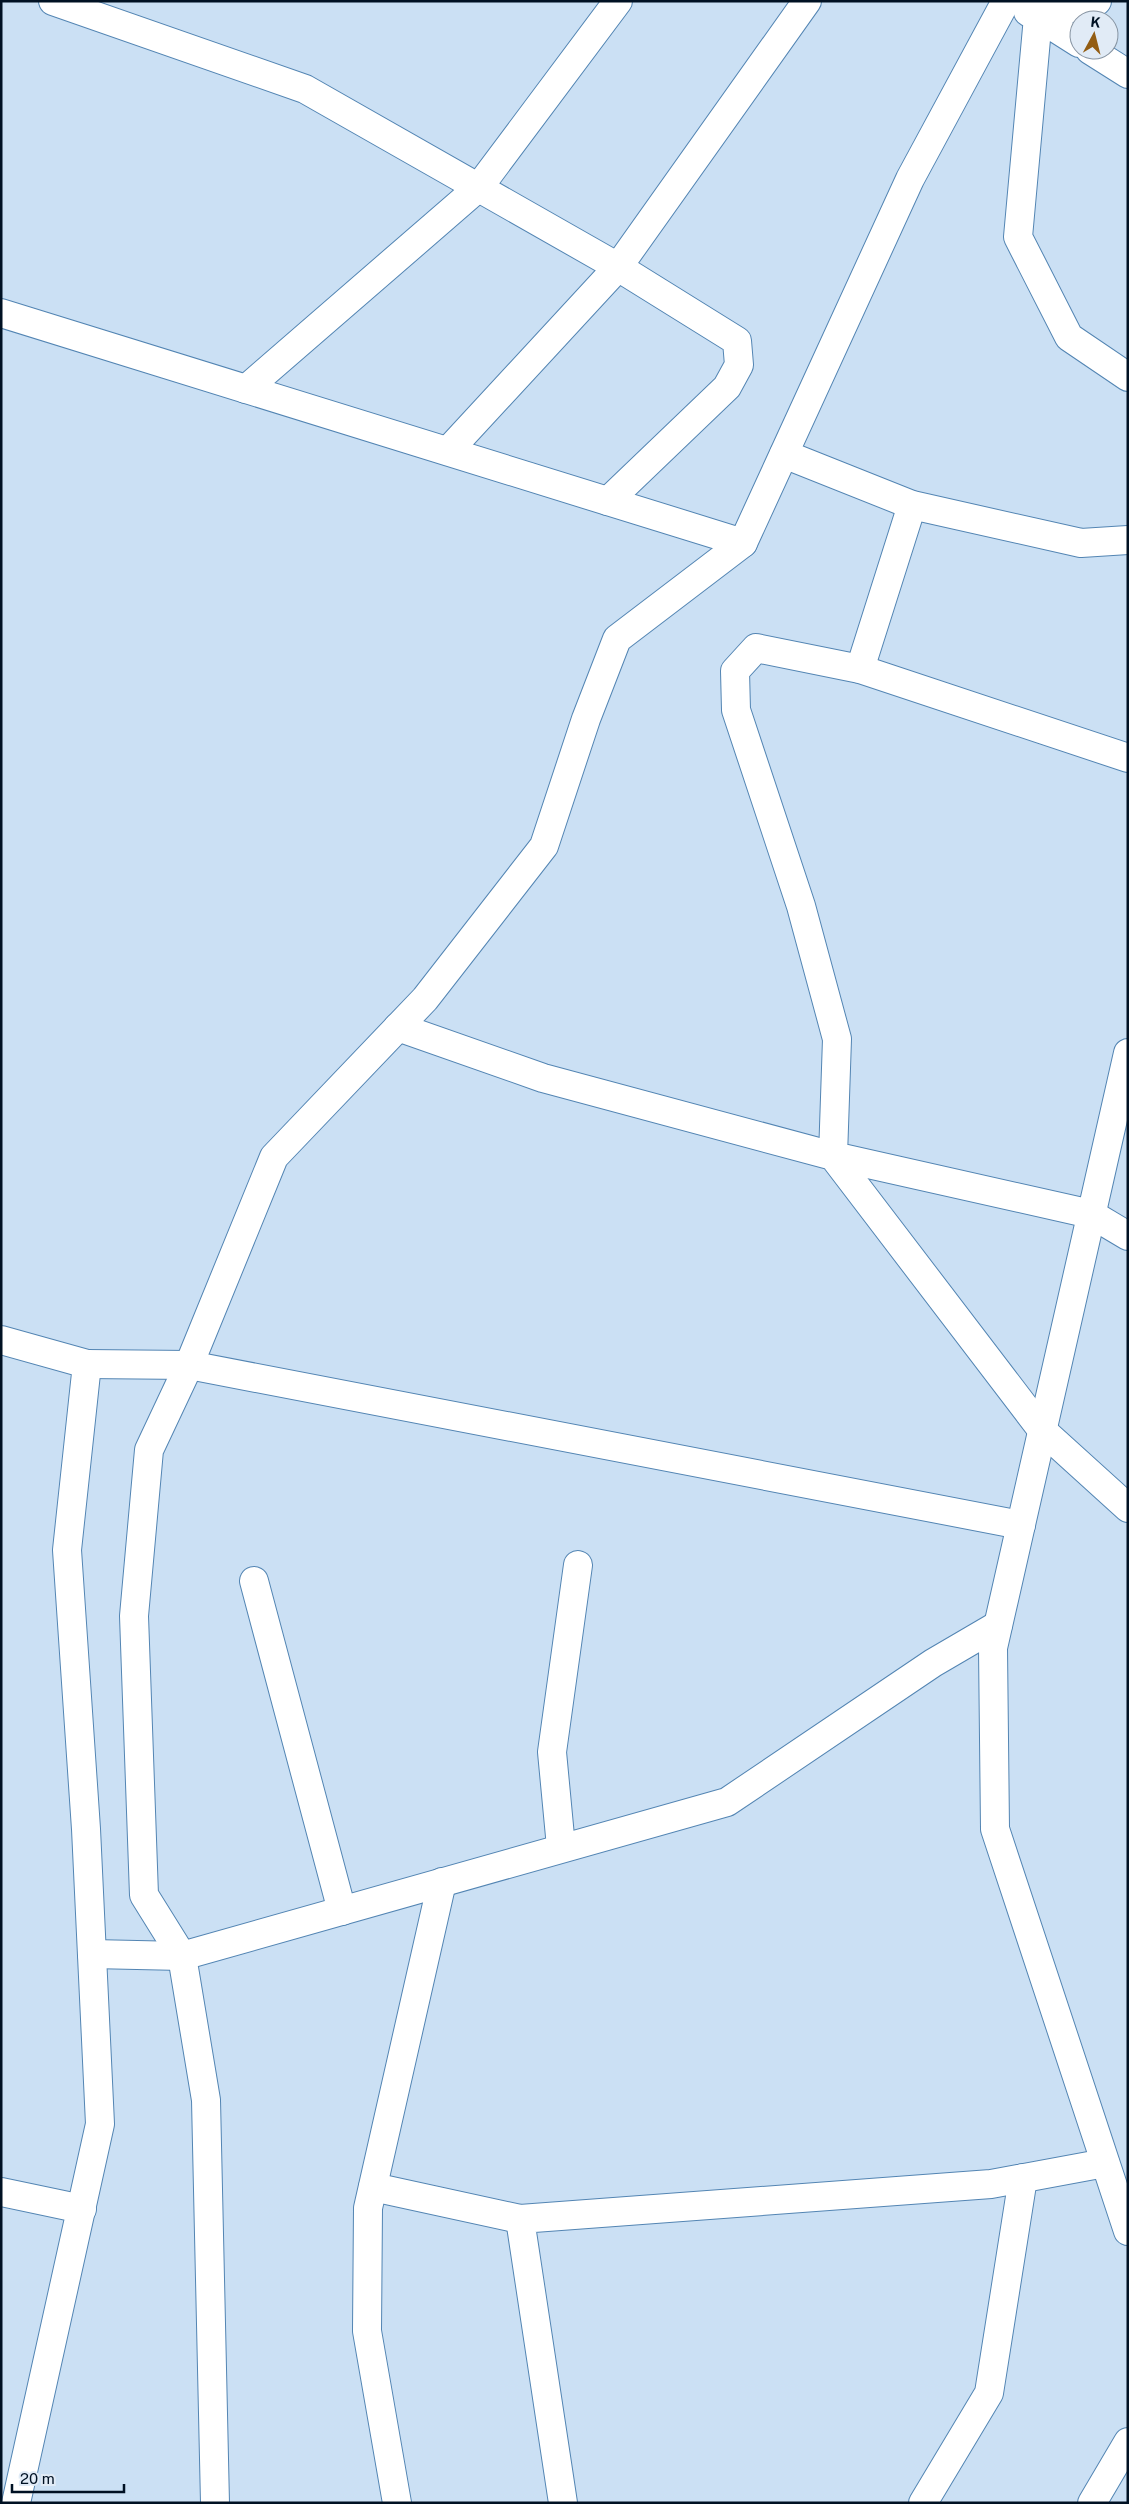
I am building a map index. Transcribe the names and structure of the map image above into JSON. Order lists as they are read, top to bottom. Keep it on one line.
{"scale_bar":"20 m","north":"top"}
